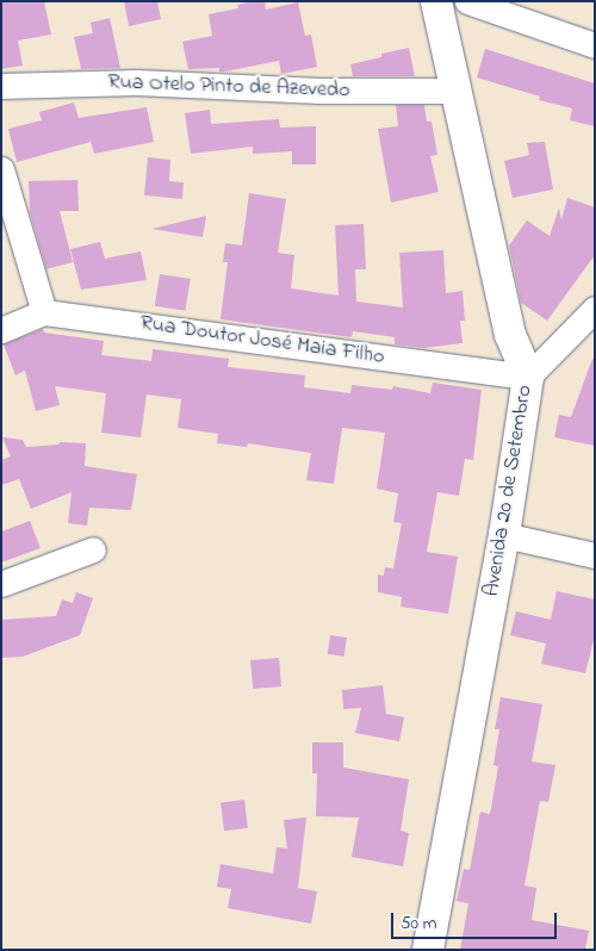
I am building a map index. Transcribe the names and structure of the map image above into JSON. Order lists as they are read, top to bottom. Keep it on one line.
{"streets":{"street":["Rua Otelo Pinto de Azevedo","Rua Doutor José Maia Filho","Avenida 20 de Setembro"]},"crossings":[["Rua Otelo Pinto de Azevedo","Avenida 20 de Setembro"],["Rua Doutor José Maia Filho","Avenida 20 de Setembro"]],"scale_bar":"50 m"}
